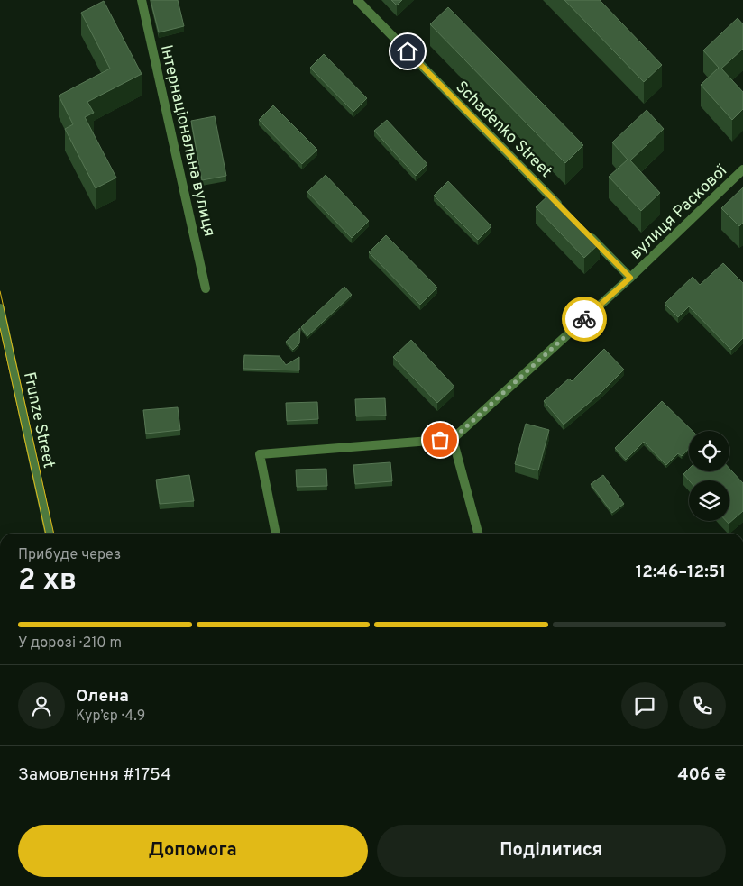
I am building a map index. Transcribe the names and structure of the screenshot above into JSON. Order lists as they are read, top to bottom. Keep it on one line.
{"streets":{"street":["Schadenko Street","Інтернаціональна вулиця","вулиця Раскової","Frunze Street"]},"page":{"heading":["2 хв","Прибуде через","12:46–12:51"],"panel":["Олена","Кур’єр · 4.9","Замовлення #1754","406 ₴"],"bar":"У дорозі · 210 m","buttons":["Допомога","Поділитися"]}}
